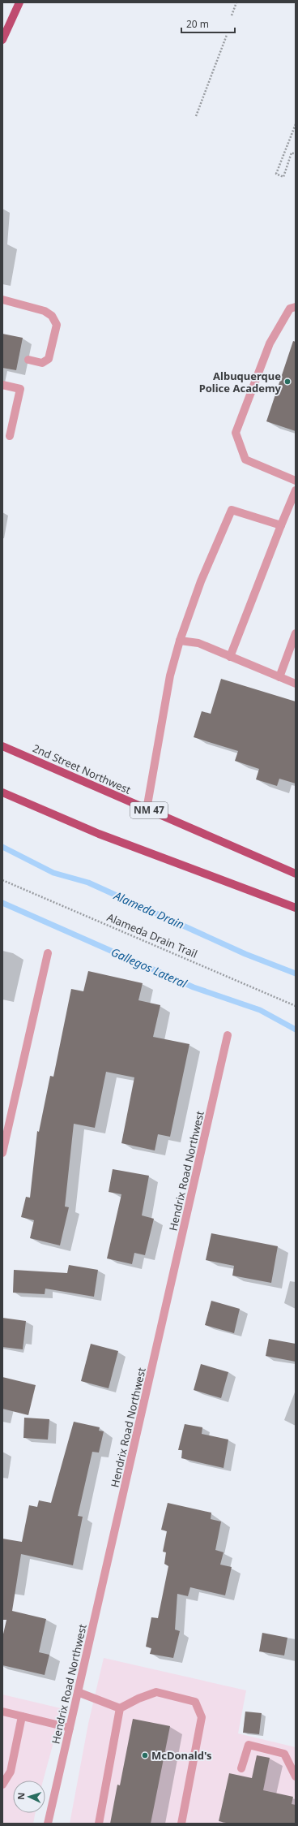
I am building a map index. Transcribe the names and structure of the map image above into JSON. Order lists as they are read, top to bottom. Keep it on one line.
{"streets":{"main road":["2nd Street Northwest","NM 47"],"street":["Hendrix Road Northwest"],"path":["Alameda Drain Trail"]},"water":["Alameda Drain","Gallegos Lateral"],"places":["Albuquerque Police Academy","McDonald's"],"scale_bar":"20 m","north":"left"}
